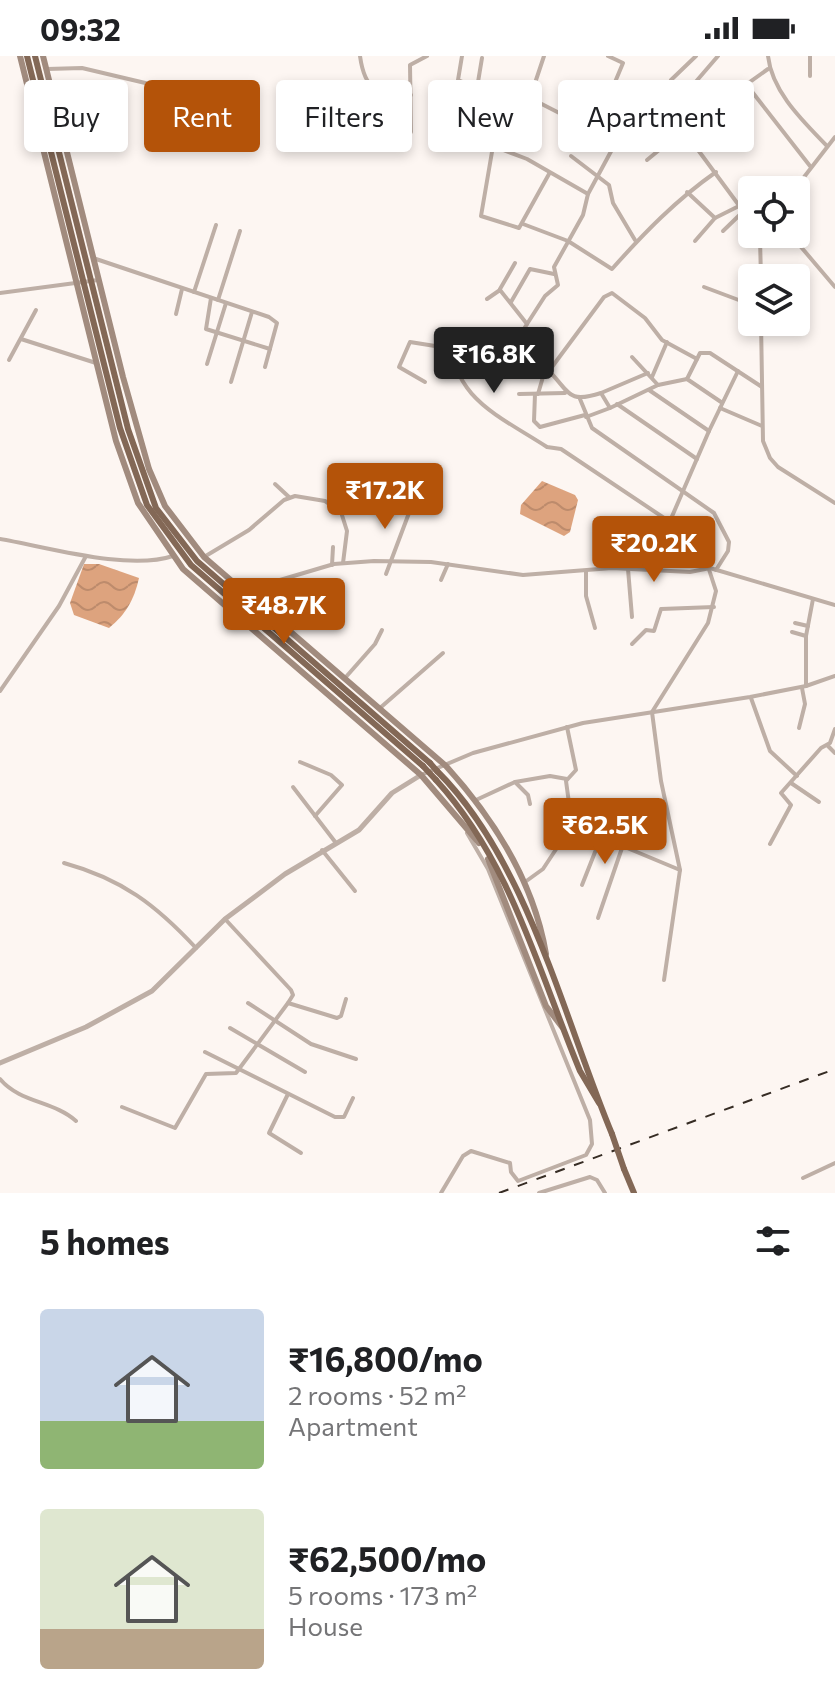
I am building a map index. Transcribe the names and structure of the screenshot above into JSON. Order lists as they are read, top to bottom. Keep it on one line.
{"page":{"status":"09:32","chip":["Buy","Rent","Filters","New","Apartment"],"price":["₹16.8K","₹17.2K","₹20.2K","₹48.7K","₹62.5K"],"heading":"5 homes","list":[{"name":"₹16,800/mo","note":"2 rooms · 52 m² · Apartment"},{"name":"₹62,500/mo","note":"5 rooms · 173 m² · House"}]}}
